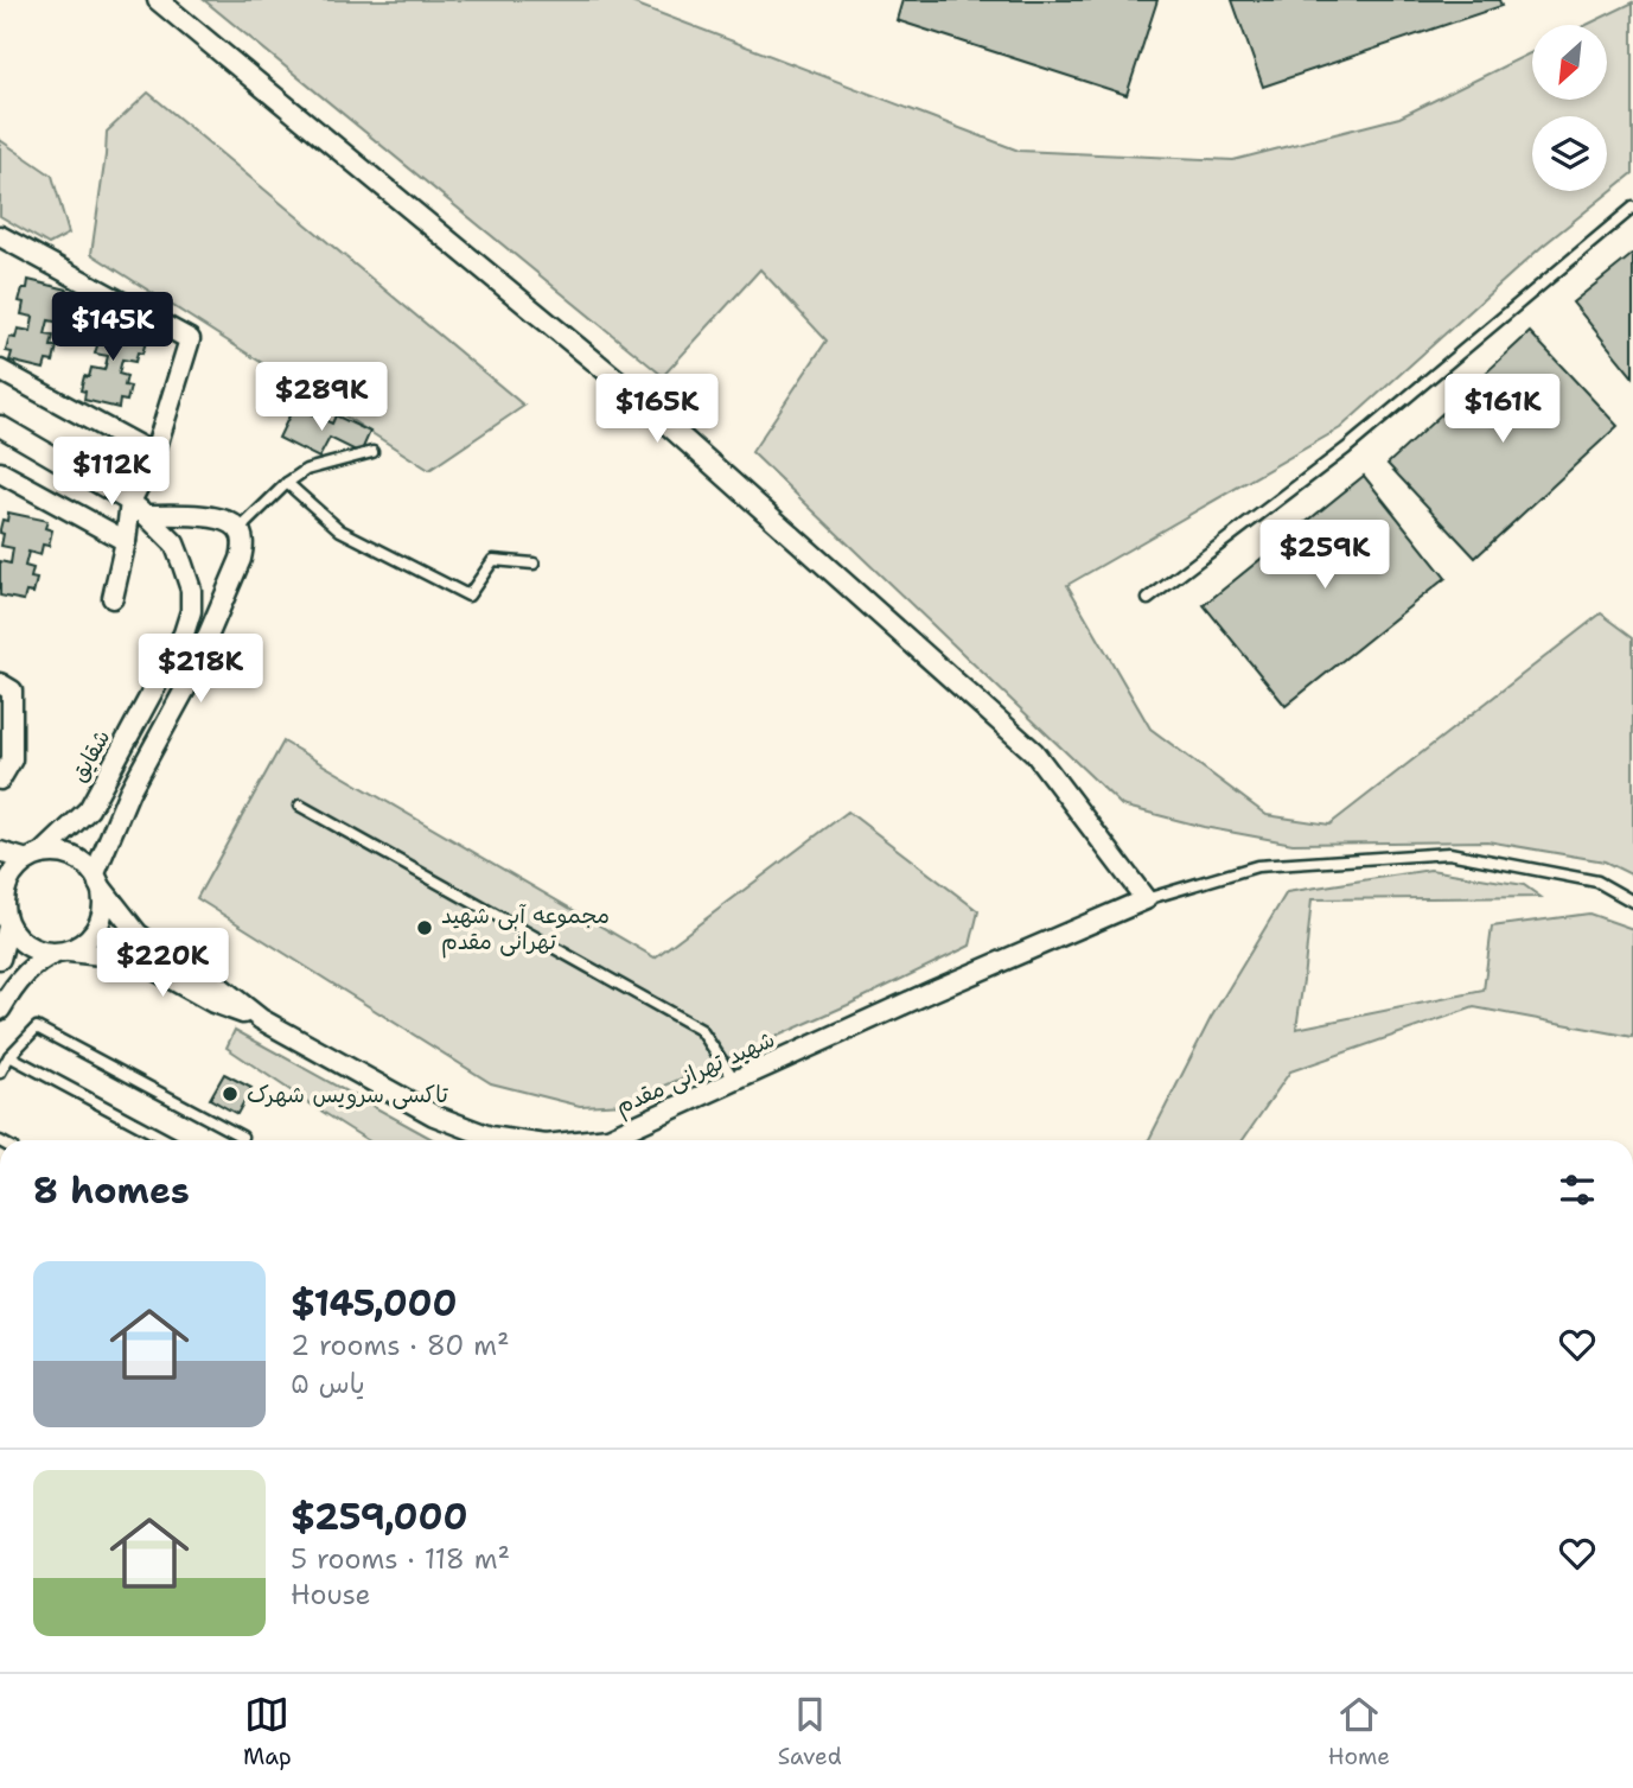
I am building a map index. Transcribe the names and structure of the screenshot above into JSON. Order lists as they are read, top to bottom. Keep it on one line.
{"streets":{"street":["شقایق","شهید تهرانی مقدم"]},"crossings":[["شقایق","شهید تهرانی مقدم"]],"places":["مجموعه آبی شهید تهرانی مقدم","تاکسی سرویس شهرک"],"north":"bottom left","page":{"price":["$145K","$289K","$165K","$161K","$112K","$259K","$218K","$220K"],"heading":"8 homes","list":[{"name":"$145,000","note":"2 rooms · 80 m² · یاس ۵"},{"name":"$259,000","note":"5 rooms · 118 m² · House"}],"tabs":["Map","Saved","Home"]}}
